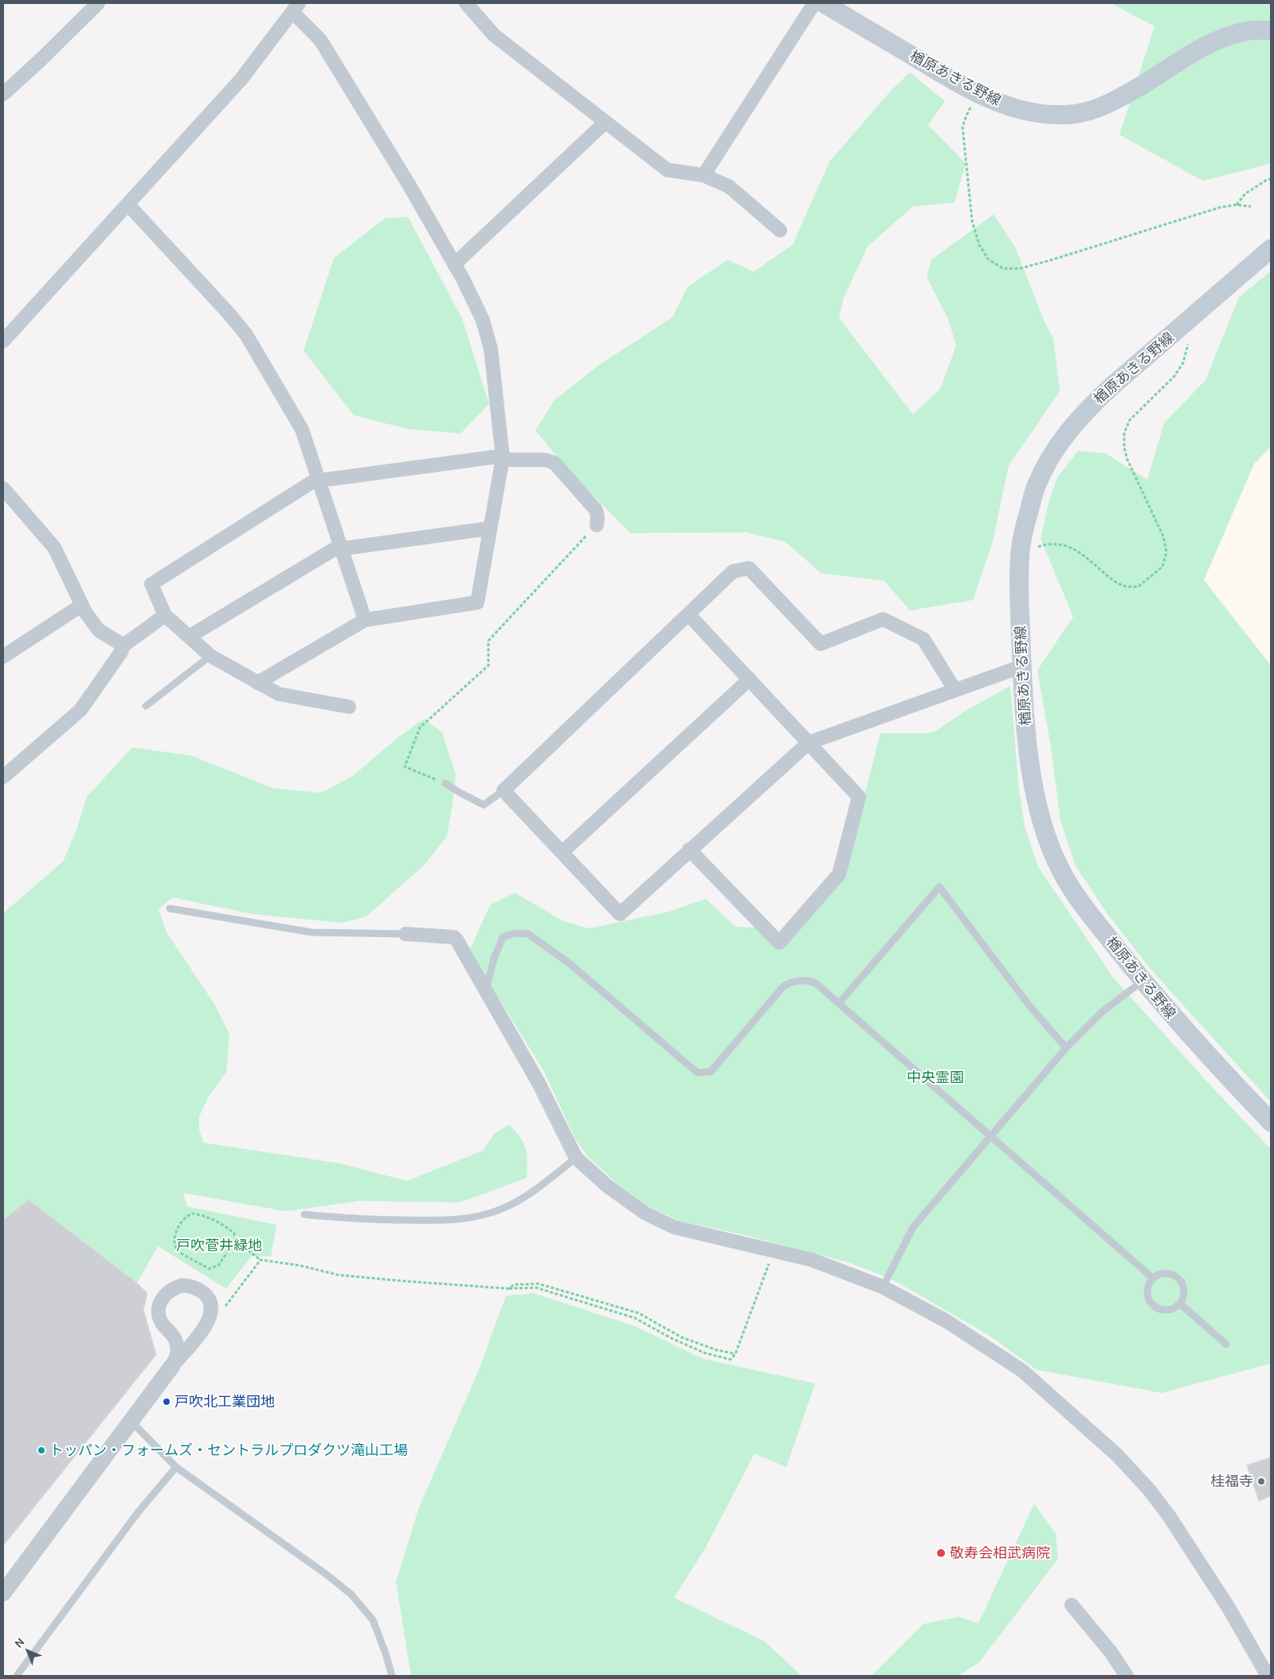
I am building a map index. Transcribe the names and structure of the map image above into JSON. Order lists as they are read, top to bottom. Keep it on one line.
{"streets":{"main road":["楢原あきる野線"]},"parks":["中央霊園","戸吹菅井緑地"],"places":["戸吹北工業団地","トッパン・フォームズ・セントラルプロダクツ滝山工場","桂福寺","敬寿会相武病院"],"north":"top left"}
